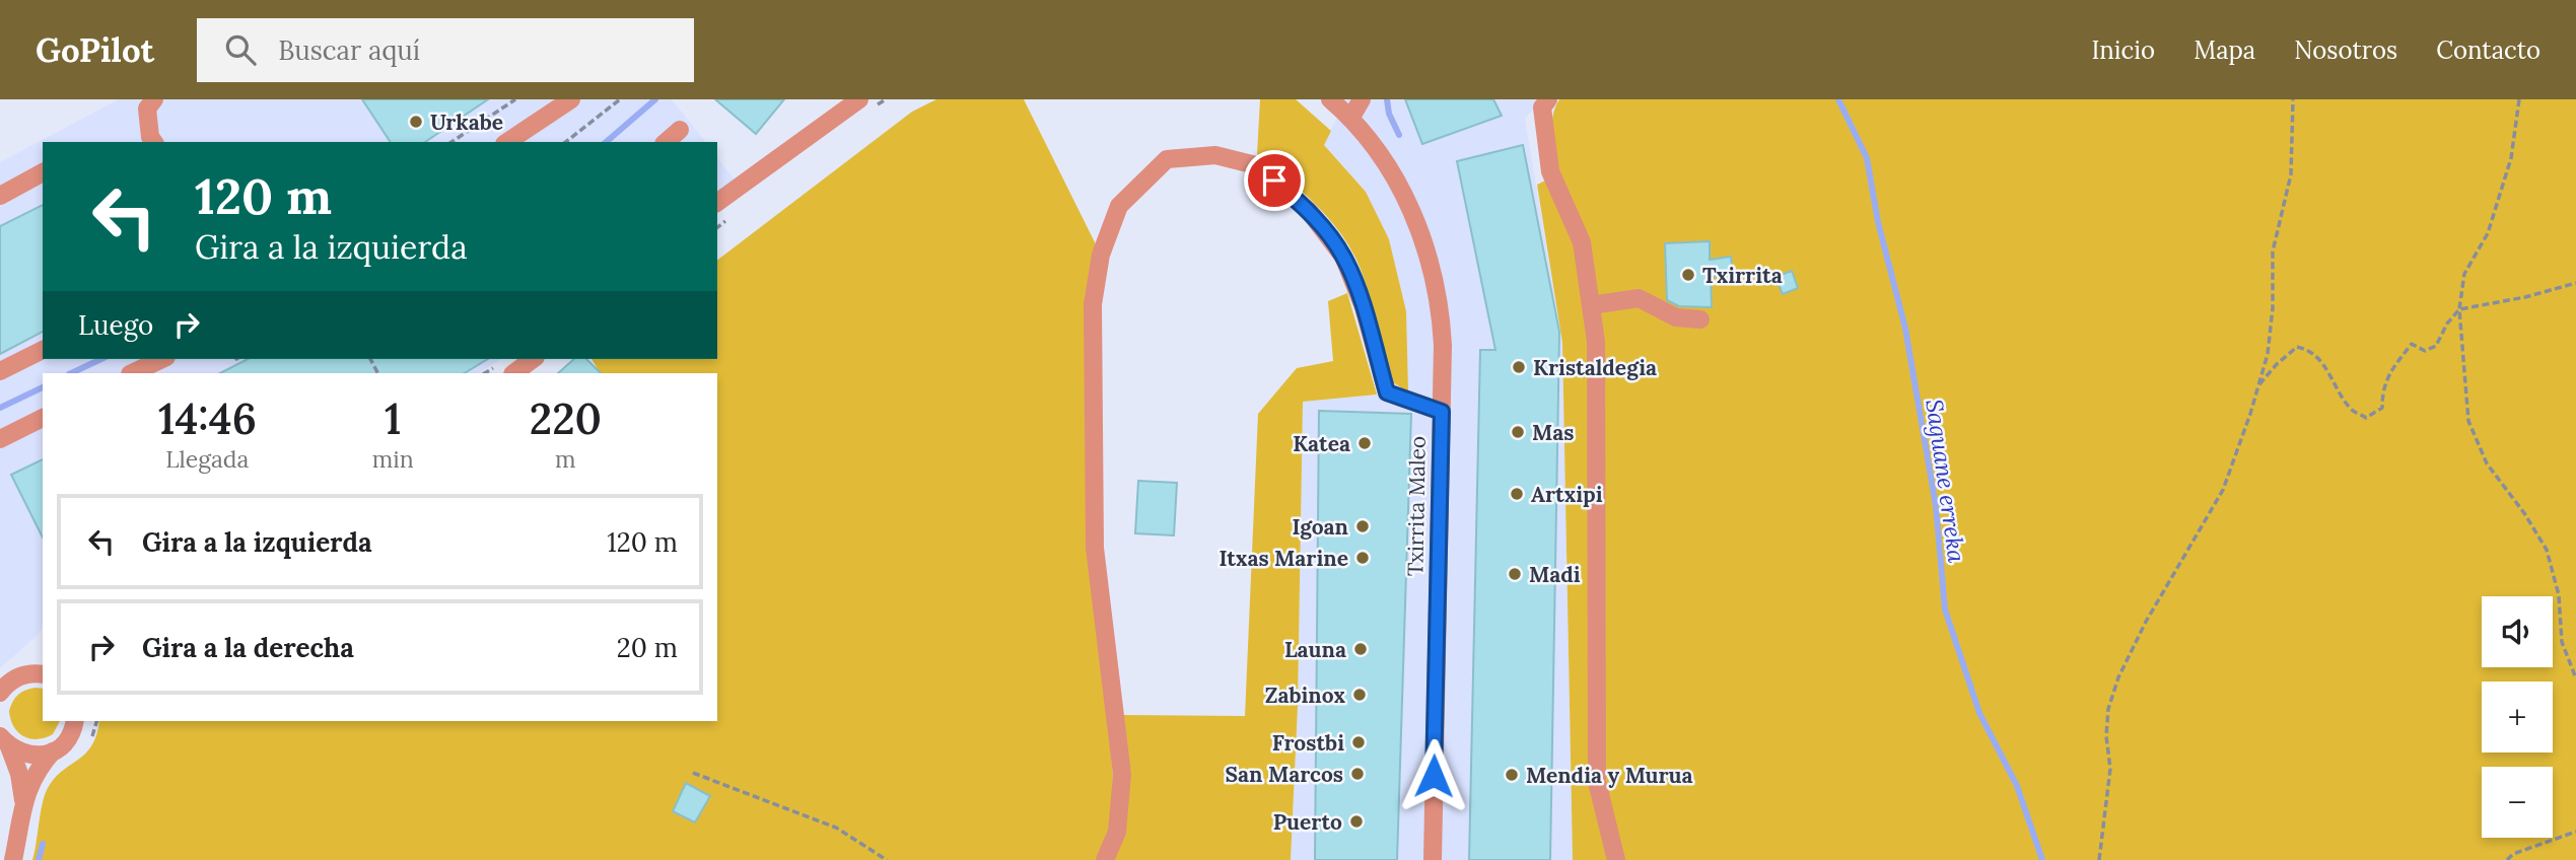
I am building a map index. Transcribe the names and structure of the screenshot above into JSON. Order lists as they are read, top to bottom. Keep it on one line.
{"streets":{"street":["Txirrita Maleo"]},"water":["Saguane erreka"],"places":["Urkabe","Txirrita","Kristaldegia","Mas","Katea","Artxipi","Igoan","Itxas Marine","Madi","Launa","Zabinox","Frostbi","San Marcos","Mendia y Murua","Puerto"],"page":{"header":"GoPilot","search":"Buscar aquí","nav":["Inicio","Mapa","Nosotros","Contacto"],"turn":["120 m","Gira a la izquierda"],"then":"Luego","eta":["14:46","Llegada","1","min","220","m"],"list":[{"name":"Gira a la izquierda","value":"120 m"},{"name":"Gira a la derecha","value":"20 m"}],"map_buttons":["+","−"]}}
